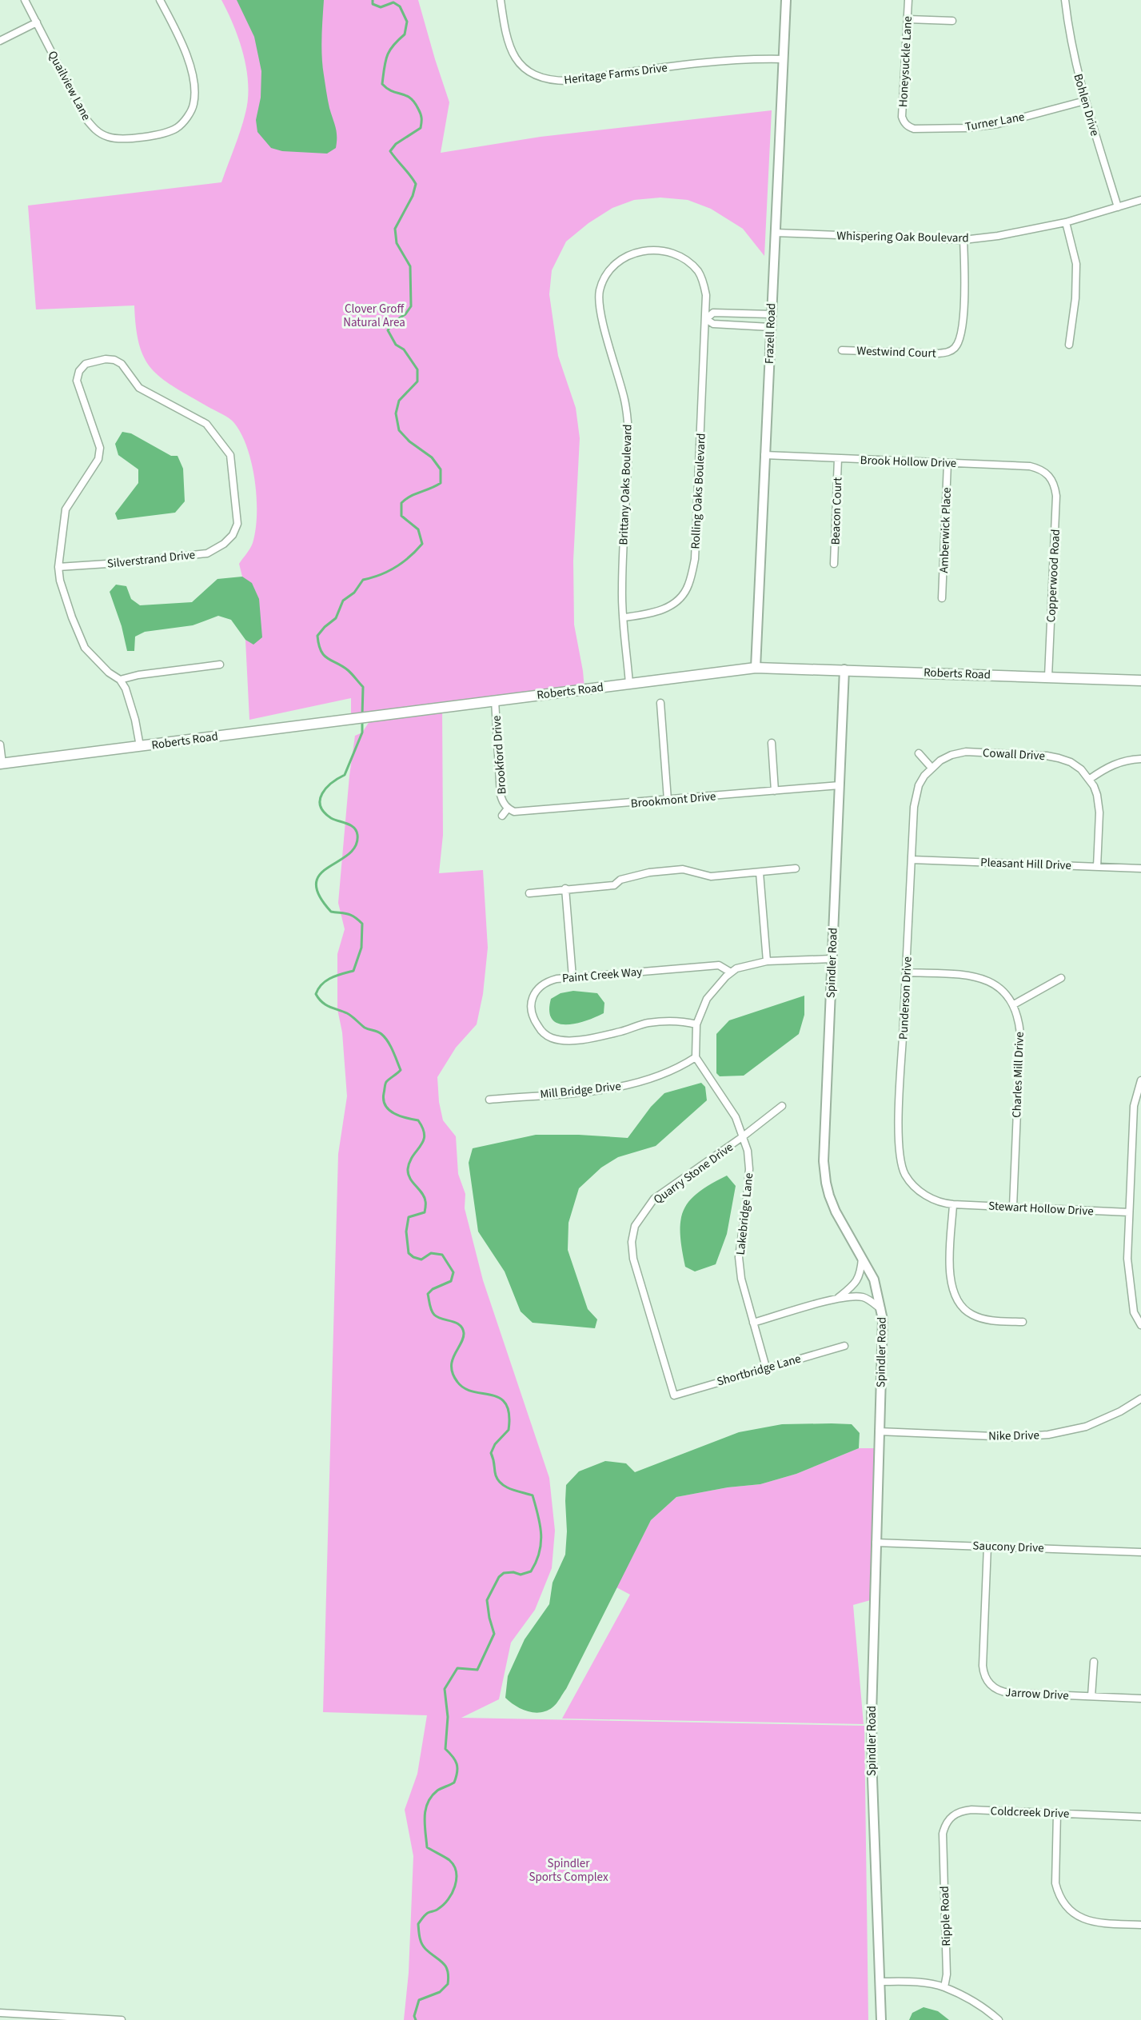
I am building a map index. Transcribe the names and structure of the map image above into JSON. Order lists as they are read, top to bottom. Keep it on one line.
{"streets":{"main road":["Roberts Road"],"street":["Honeysuckle Lane","Heritage Farms Drive","Quailview Lane","Bohlen Drive","Turner Lane","Whispering Oak Boulevard","Frazell Road","Westwind Court","Brook Hollow Drive","Brittany Oaks Boulevard","Rolling Oaks Boulevard","Beacon Court","Amberwick Place","Silverstrand Drive","Copperwood Road","Cowall Drive","Brookford Drive","Brookmont Drive","Pleasant Hill Drive","Spindler Road","Paint Creek Way","Punderson Drive","Charles Mill Drive","Mill Bridge Drive","Quarry Stone Drive","Stewart Hollow Drive","Lakebridge Lane","Shortbridge Lane","Nike Drive","Saucony Drive","Jarrow Drive","Coldcreek Drive","Ripple Road"]},"crossings":[["Honeysuckle Lane","Turner Lane"],["Heritage Farms Drive","Frazell Road"],["Bohlen Drive","Turner Lane"],["Bohlen Drive","Whispering Oak Boulevard"],["Whispering Oak Boulevard","Frazell Road"],["Whispering Oak Boulevard","Westwind Court"],["Frazell Road","Brook Hollow Drive"],["Frazell Road","Roberts Road"],["Brook Hollow Drive","Beacon Court"],["Brook Hollow Drive","Amberwick Place"],["Brook Hollow Drive","Copperwood Road"],["Brittany Oaks Boulevard","Rolling Oaks Boulevard"],["Brittany Oaks Boulevard","Roberts Road"],["Copperwood Road","Roberts Road"],["Roberts Road","Brookford Drive"],["Roberts Road","Spindler Road"],["Cowall Drive","Pleasant Hill Drive"],["Cowall Drive","Punderson Drive"],["Brookford Drive","Brookmont Drive"],["Brookmont Drive","Spindler Road"],["Pleasant Hill Drive","Punderson Drive"],["Spindler Road","Nike Drive"],["Spindler Road","Saucony Drive"],["Punderson Drive","Charles Mill Drive"],["Punderson Drive","Stewart Hollow Drive"],["Charles Mill Drive","Stewart Hollow Drive"],["Mill Bridge Drive","Lakebridge Lane"],["Quarry Stone Drive","Lakebridge Lane"],["Quarry Stone Drive","Shortbridge Lane"],["Lakebridge Lane","Shortbridge Lane"],["Saucony Drive","Jarrow Drive"],["Coldcreek Drive","Ripple Road"]],"parks":["Clover Groff Natural Area","Spindler Sports Complex"]}
